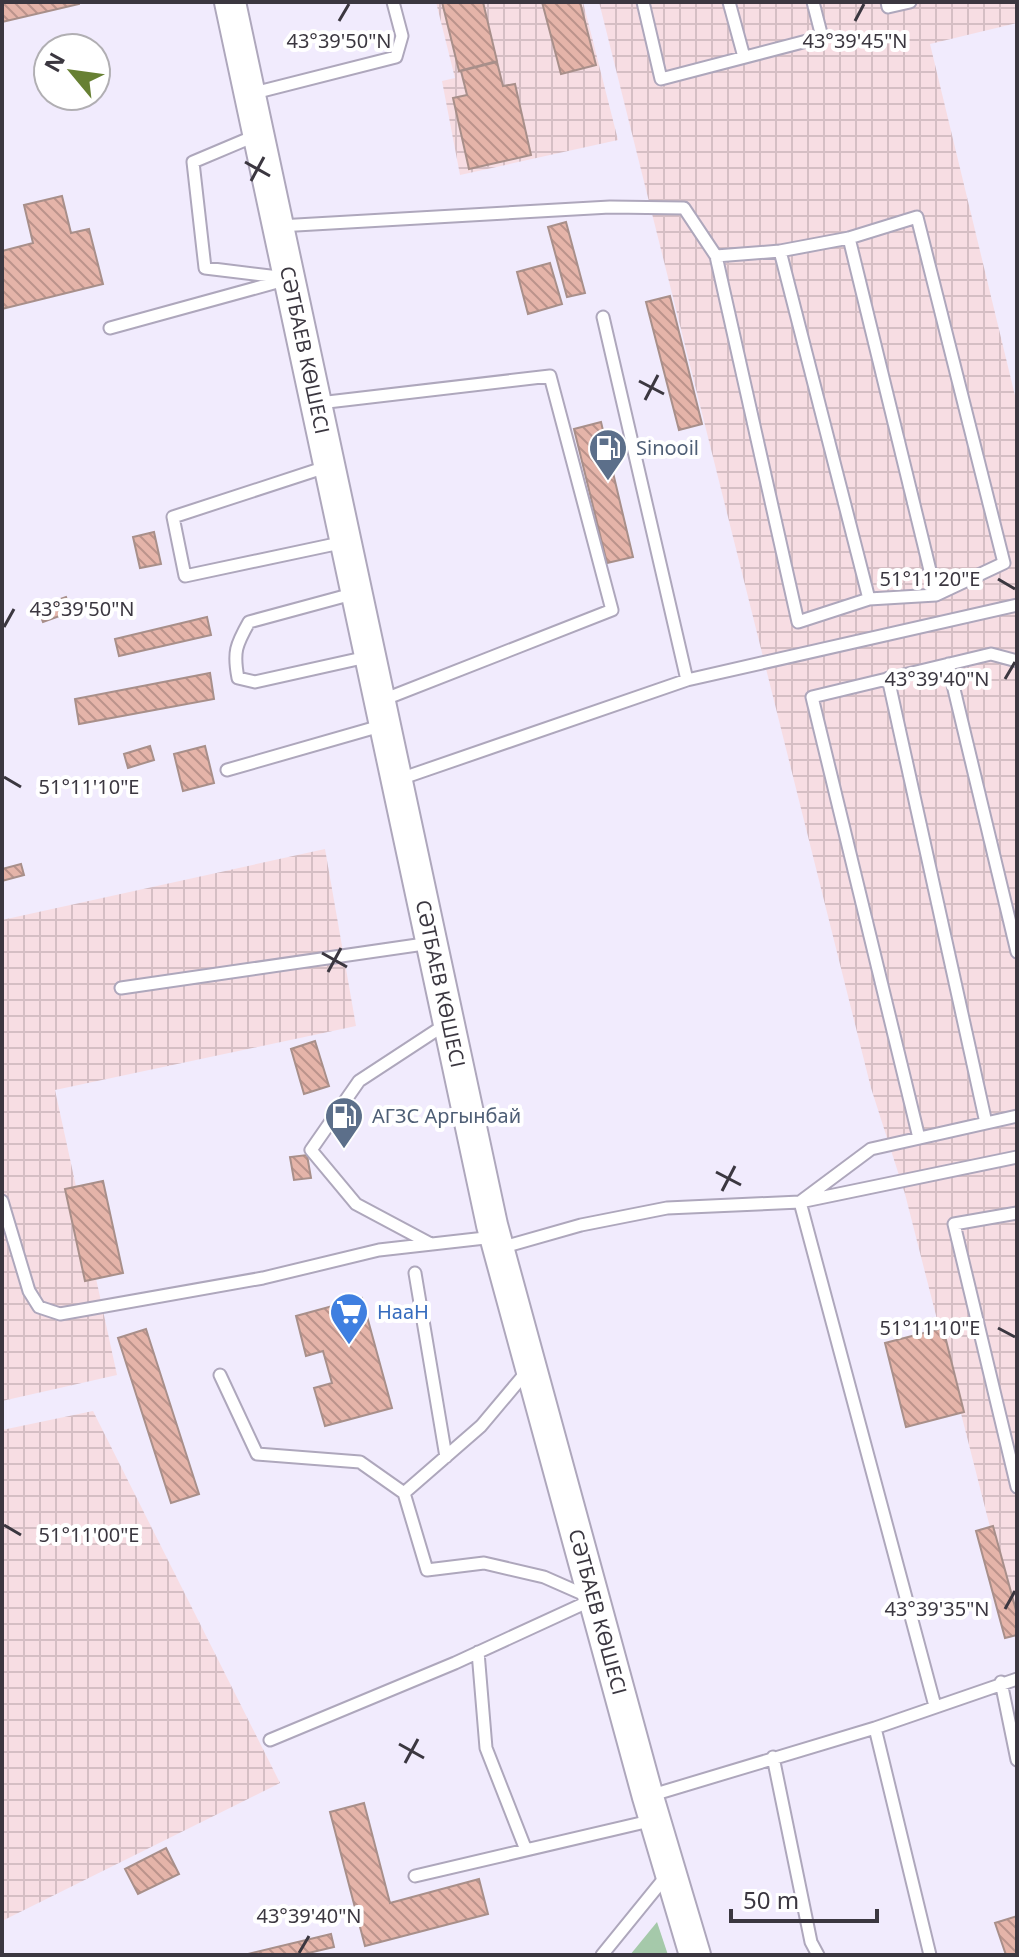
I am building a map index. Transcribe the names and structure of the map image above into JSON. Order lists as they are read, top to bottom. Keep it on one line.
{"streets":{"main road":["СӘТБАЕВ КӨШЕСІ"]},"places":{"fuel station":["Sinooil","АГЗС Аргынбай"],"supermarket":["НааН"]},"scale_bar":"50 m","north":"top left","coordinates":["43°39'50\"N","43°39'45\"N","51°11'20\"E","43°39'40\"N","51°11'10\"E","51°11'00\"E","43°39'35\"N"]}
